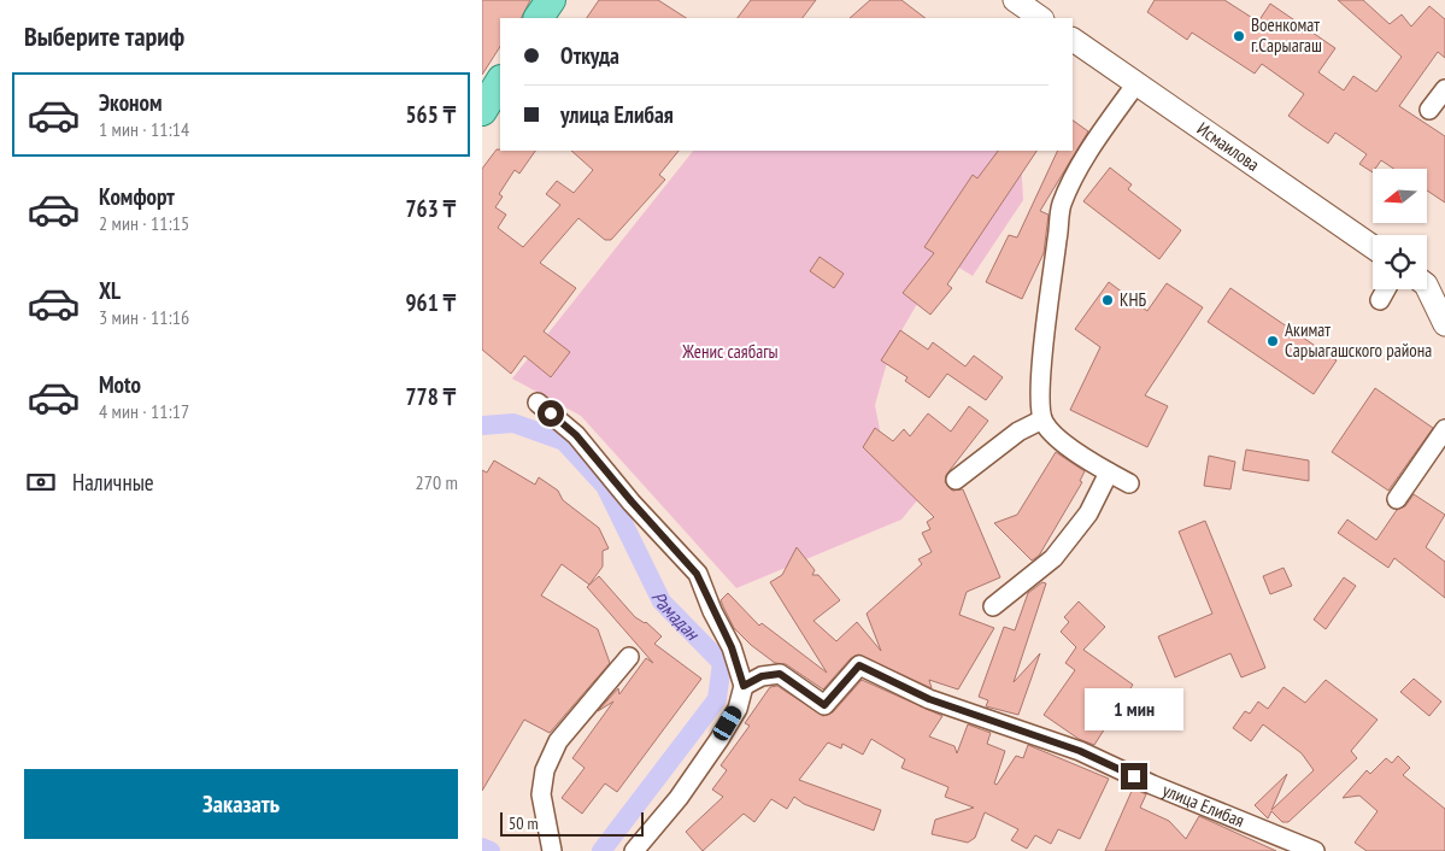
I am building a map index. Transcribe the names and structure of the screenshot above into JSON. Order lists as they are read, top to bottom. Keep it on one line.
{"streets":{"street":["Исмаилова","улица Елибая"]},"water":["Рамадан"],"parks":["Женис саябагы"],"places":["Военкомат г.Сарыагаш","КНБ","Акимат Сарыагашского района"],"scale_bar":"50 m","north":"left","page":{"heading":"Выберите тариф","banner":["Откуда","улица Елибая"],"list":[{"name":"Эконом","note":"1 мин · 11:14","value":"565 ₸"},{"name":"Комфорт","note":"2 мин · 11:15","value":"763 ₸"},{"name":"XL","note":"3 мин · 11:16","value":"961 ₸"},{"name":"Moto","note":"4 мин · 11:17","value":"778 ₸"}],"pay":["Наличные","270 m"],"bubble":"1 мин","buttons":"Заказать","scale":"50 m"}}
